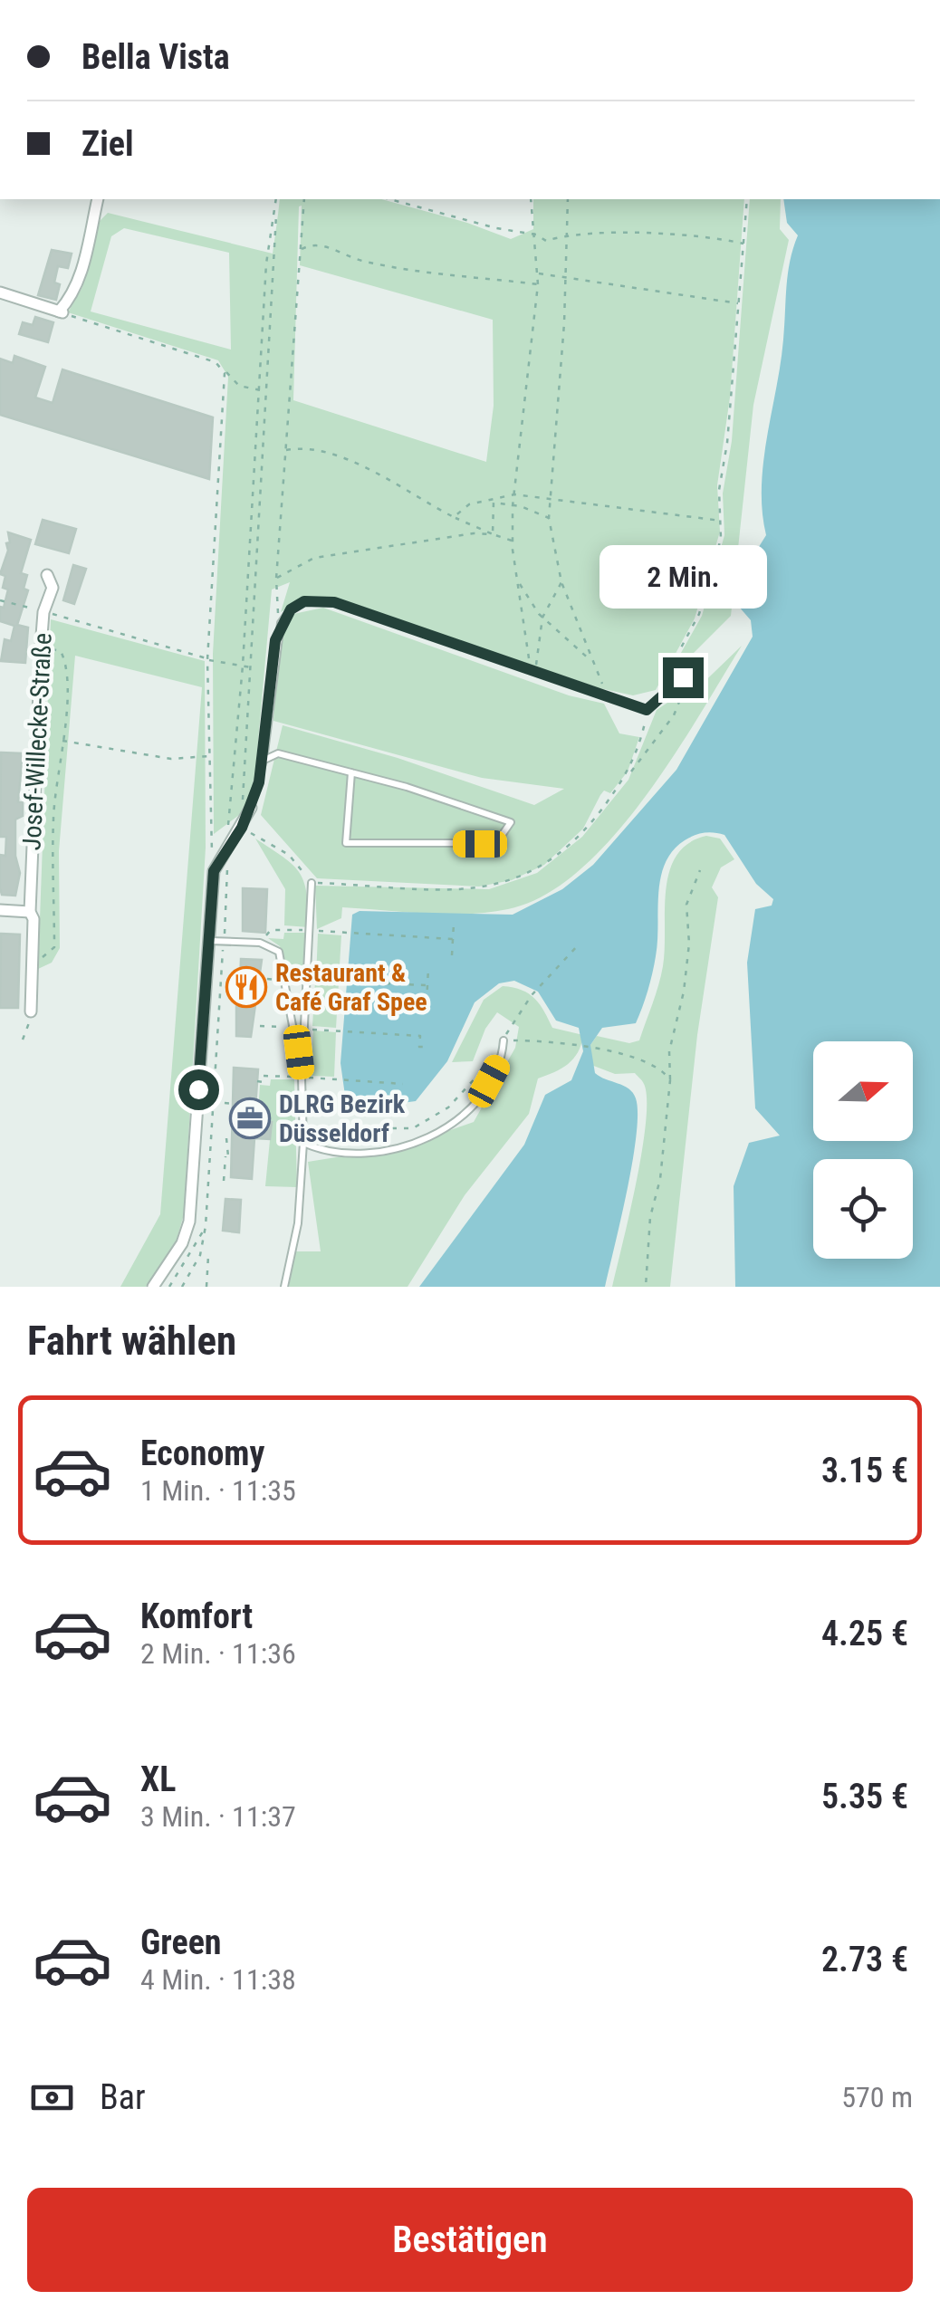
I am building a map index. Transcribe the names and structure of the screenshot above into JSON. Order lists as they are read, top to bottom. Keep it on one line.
{"streets":{"street":["Josef-Willecke-Straße"]},"places":{"restaurant":["Restaurant & Café Graf Spee"],"office":["DLRG Bezirk Düsseldorf"]},"north":"right","page":{"banner":["Bella Vista","Ziel"],"bubble":"2 Min.","heading":"Fahrt wählen","list":[{"name":"Economy","note":"1 Min. · 11:35","value":"3.15 €"},{"name":"Komfort","note":"2 Min. · 11:36","value":"4.25 €"},{"name":"XL","note":"3 Min. · 11:37","value":"5.35 €"},{"name":"Green","note":"4 Min. · 11:38","value":"2.73 €"}],"pay":["Bar","570 m"],"buttons":"Bestätigen"}}
